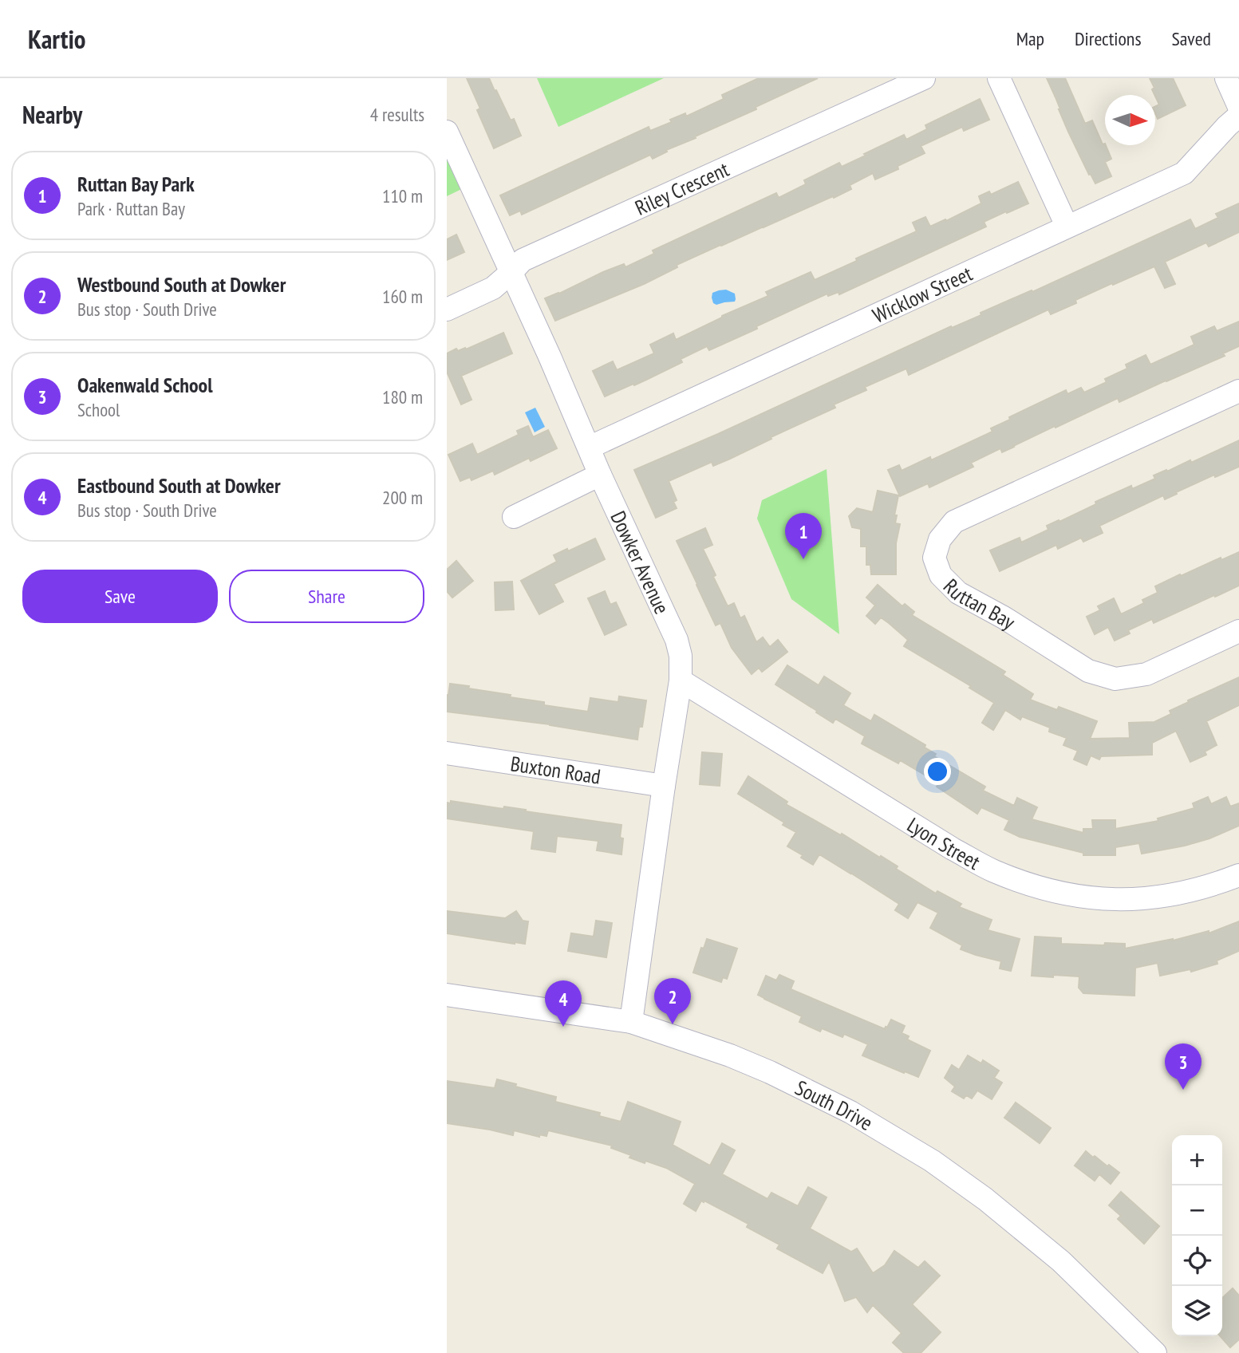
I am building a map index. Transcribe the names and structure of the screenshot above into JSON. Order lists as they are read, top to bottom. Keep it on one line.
{"streets":{"street":["Riley Crescent","Wicklow Street","Dowker Avenue","Ruttan Bay","Buxton Road","Lyon Street","South Drive"]},"crossings":[["Riley Crescent","Dowker Avenue"],["Wicklow Street","Dowker Avenue"],["Dowker Avenue","Buxton Road"],["Dowker Avenue","Lyon Street"],["Dowker Avenue","South Drive"]],"north":"right","page":{"header":"Kartio","nav":["Map","Directions","Saved"],"heading":["Nearby","4 results"],"list":[{"mark":"1","name":"Ruttan Bay Park","note":"Park · Ruttan Bay","value":"110 m"},{"mark":"2","name":"Westbound South at Dowker","note":"Bus stop · South Drive","value":"160 m"},{"mark":"3","name":"Oakenwald School","note":"School","value":"180 m"},{"mark":"4","name":"Eastbound South at Dowker","note":"Bus stop · South Drive","value":"200 m"}],"pins":["1","2","4","3"],"buttons":["Save","Share"],"map_buttons":["+","−"]}}
